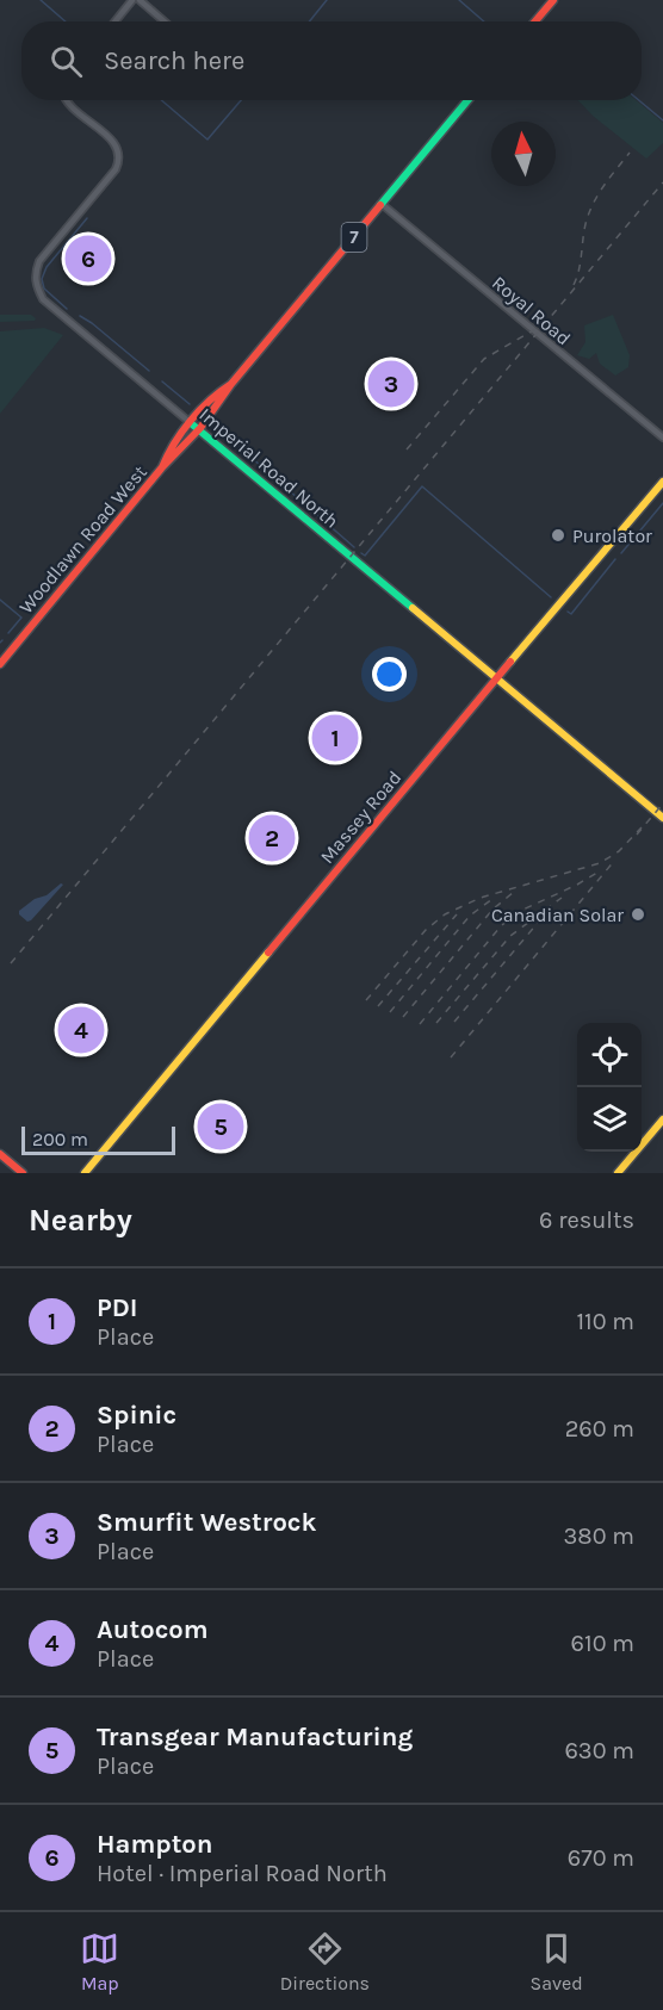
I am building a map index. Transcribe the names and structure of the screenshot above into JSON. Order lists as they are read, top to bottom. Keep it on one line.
{"streets":{"street":["7","Royal Road","Imperial Road North","Woodlawn Road West","Massey Road"]},"crossings":[["Royal Road","Woodlawn Road West"],["Imperial Road North","Woodlawn Road West"],["Imperial Road North","Massey Road"]],"places":["Purolator","Canadian Solar"],"scale_bar":"200 m","north":"top","page":{"search":"Search here","pins":["6","3","1","2","4","5"],"scale":"200 m","heading":["Nearby","6 results"],"list":[{"mark":"1","name":"PDI","note":"Place","value":"110 m"},{"mark":"2","name":"Spinic","note":"Place","value":"260 m"},{"mark":"3","name":"Smurfit Westrock","note":"Place","value":"380 m"},{"mark":"4","name":"Autocom","note":"Place","value":"610 m"},{"mark":"5","name":"Transgear Manufacturing","note":"Place","value":"630 m"},{"mark":"6","name":"Hampton","note":"Hotel · Imperial Road North","value":"670 m"}],"nav":["Map","Directions","Saved"]}}
